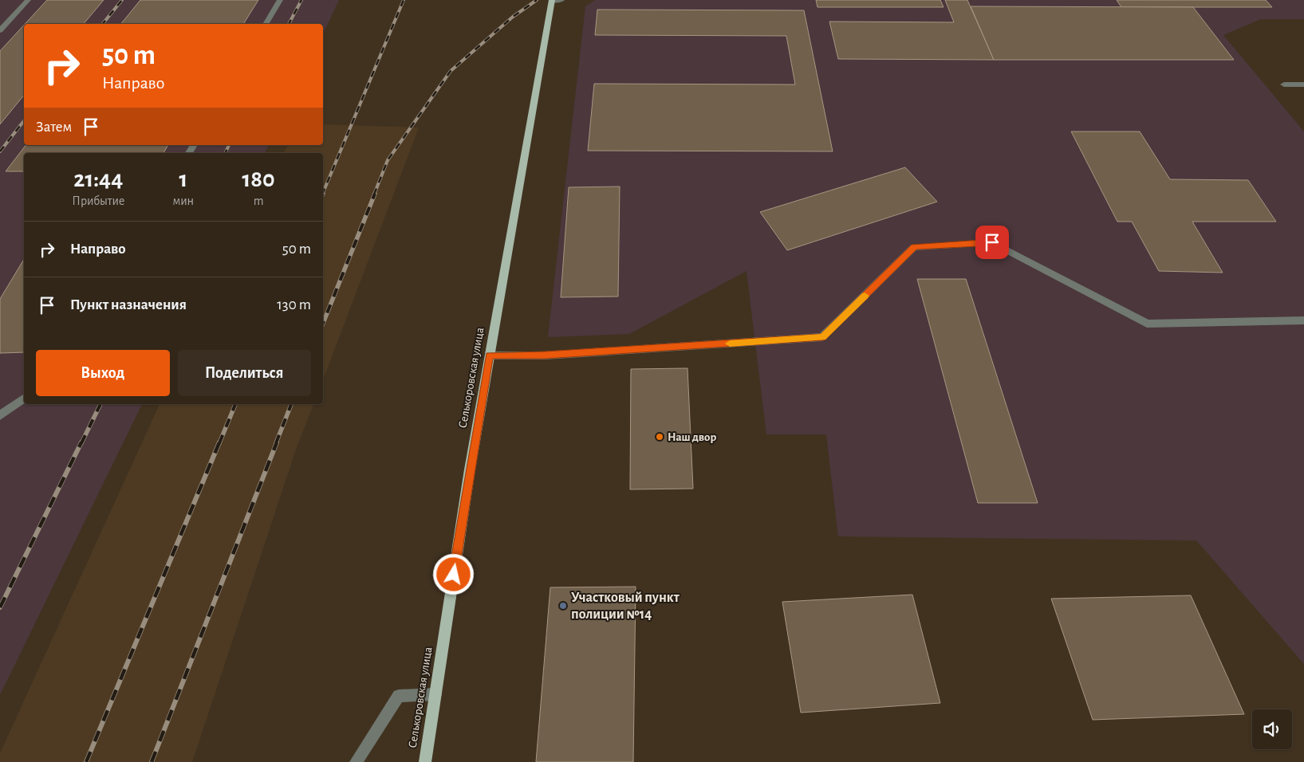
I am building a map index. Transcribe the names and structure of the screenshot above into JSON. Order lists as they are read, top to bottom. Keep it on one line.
{"streets":{"main road":["Селькоровская улица"]},"places":["Наш двор","Участковый пункт полиции №14"],"page":{"turn":["50 m","Направо"],"then":"Затем","eta":["21:44","Прибытие","1","мин","180","m"],"list":[{"name":"Направо","value":"50 m"},{"name":"Пункт назначения","value":"130 m"}],"buttons":["Выход","Поделиться"]}}
